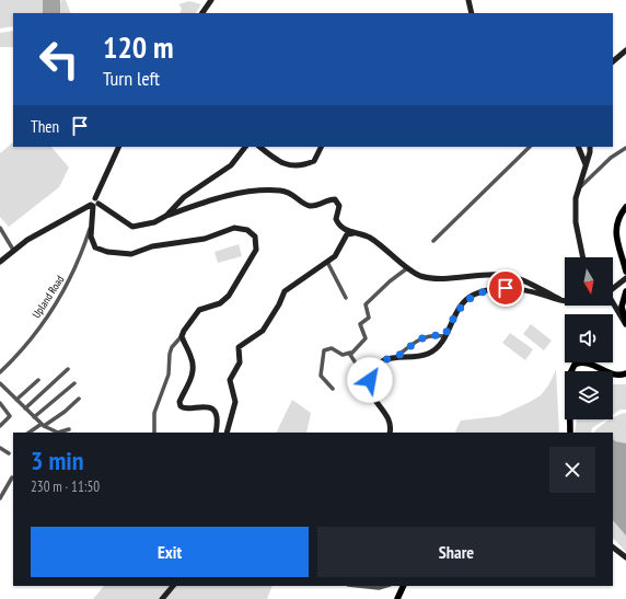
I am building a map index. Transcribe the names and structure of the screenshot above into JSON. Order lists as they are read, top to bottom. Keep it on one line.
{"streets":{"street":["Upland Road"]},"north":"bottom","page":{"turn":["120 m","Turn left"],"then":"Then","heading":["3 min","230 m · 11:50"],"buttons":["Exit","Share"]}}
